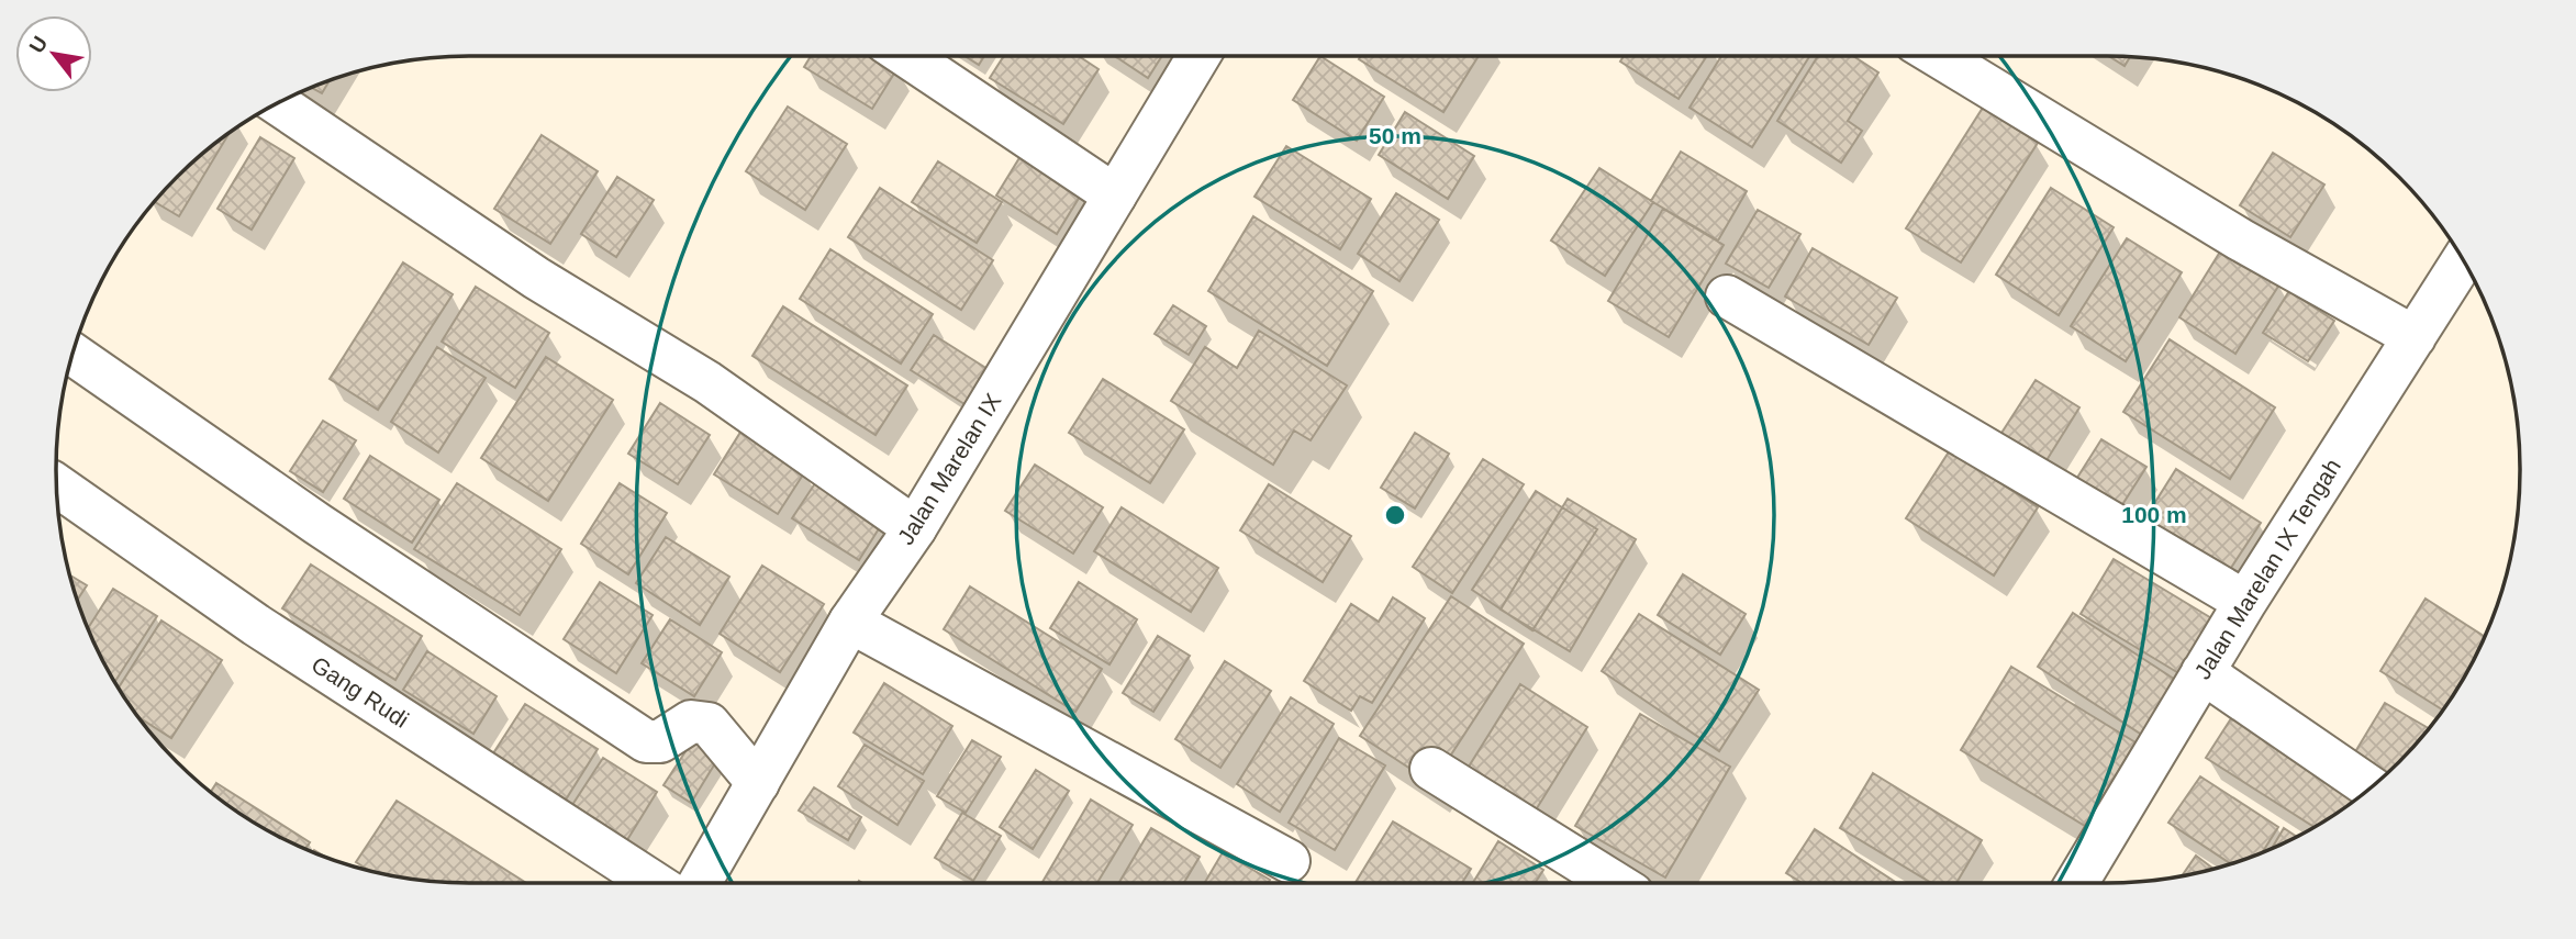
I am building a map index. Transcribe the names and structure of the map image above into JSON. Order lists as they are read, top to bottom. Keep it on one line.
{"streets":{"street":["Jalan Marelan IX","Jalan Marelan IX Tengah","Gang Rudi"]},"north":"top left","rings":["50 m","100 m"]}
